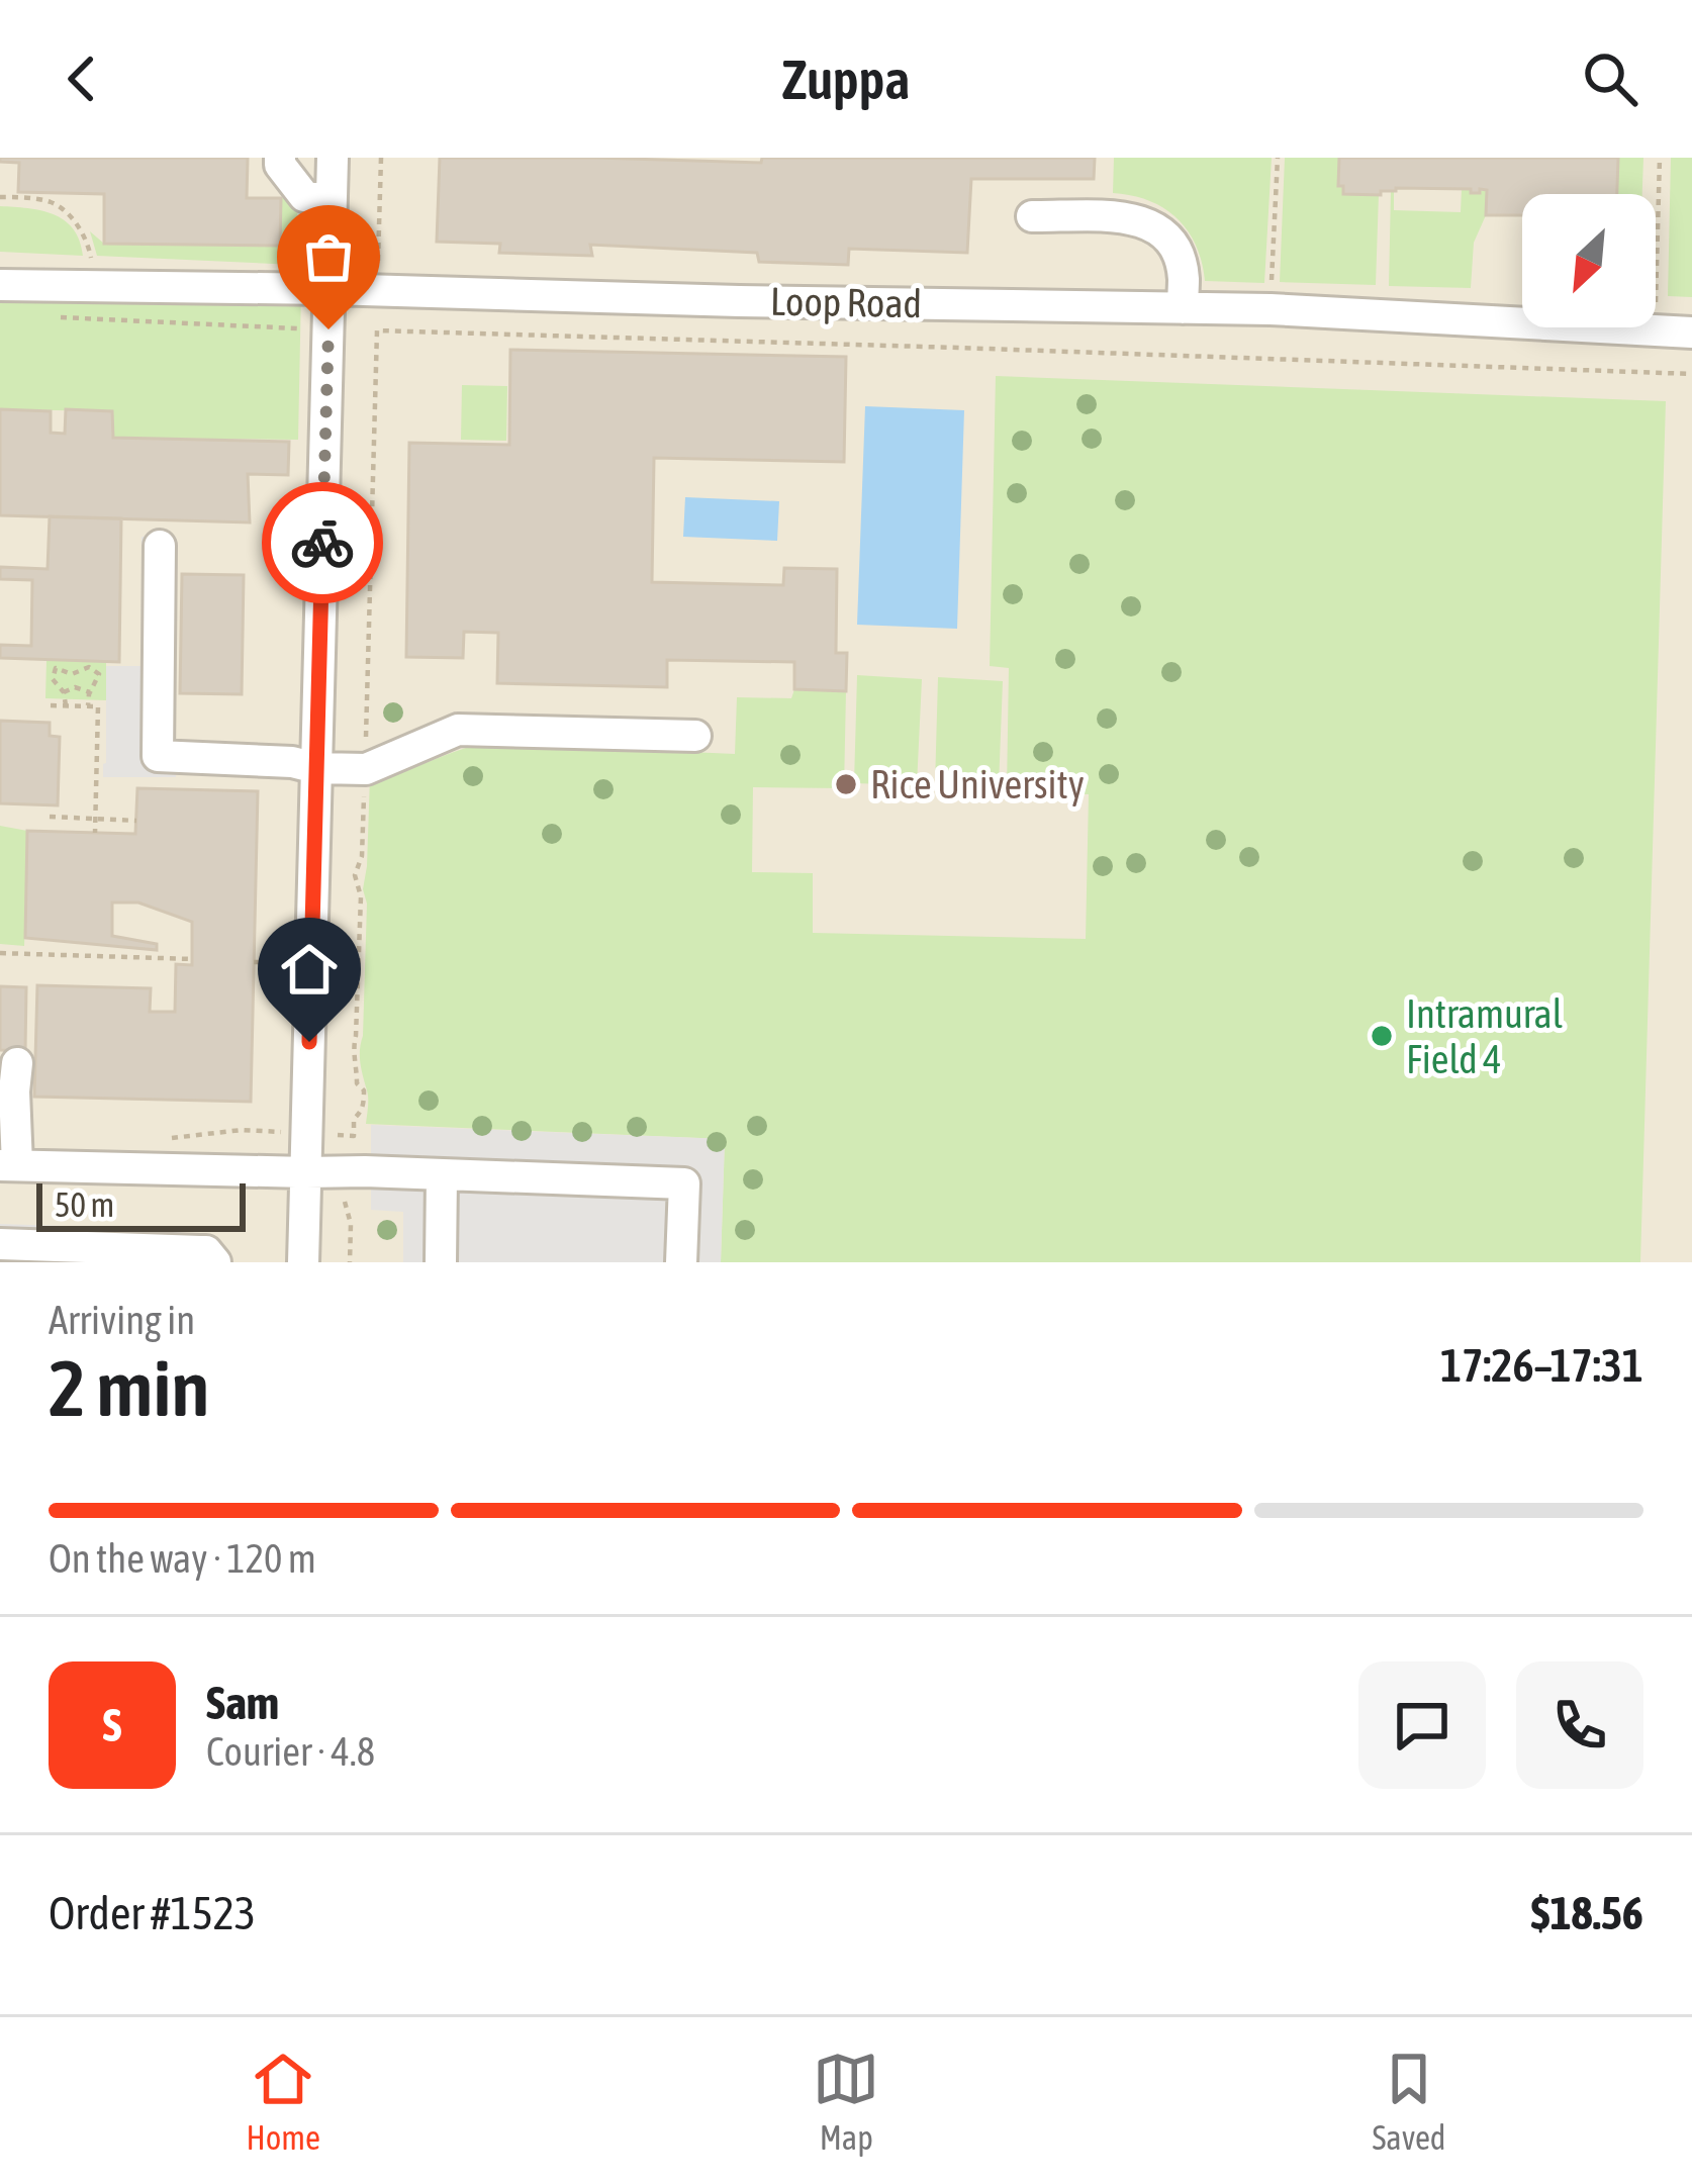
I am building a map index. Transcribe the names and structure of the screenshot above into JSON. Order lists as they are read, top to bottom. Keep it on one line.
{"streets":{"lane":["Loop Road"]},"places":["Rice University","Intramural Field 4"],"scale_bar":"50 m","north":"bottom left","page":{"header":"Zuppa","scale":"50 m","heading":["2 min","Arriving in","17:26–17:31"],"panel":["Sam","Courier · 4.8","Order #1523","$18.56"],"bar":"On the way · 120 m","round":"S","tabs":["Home","Map","Saved"]}}
